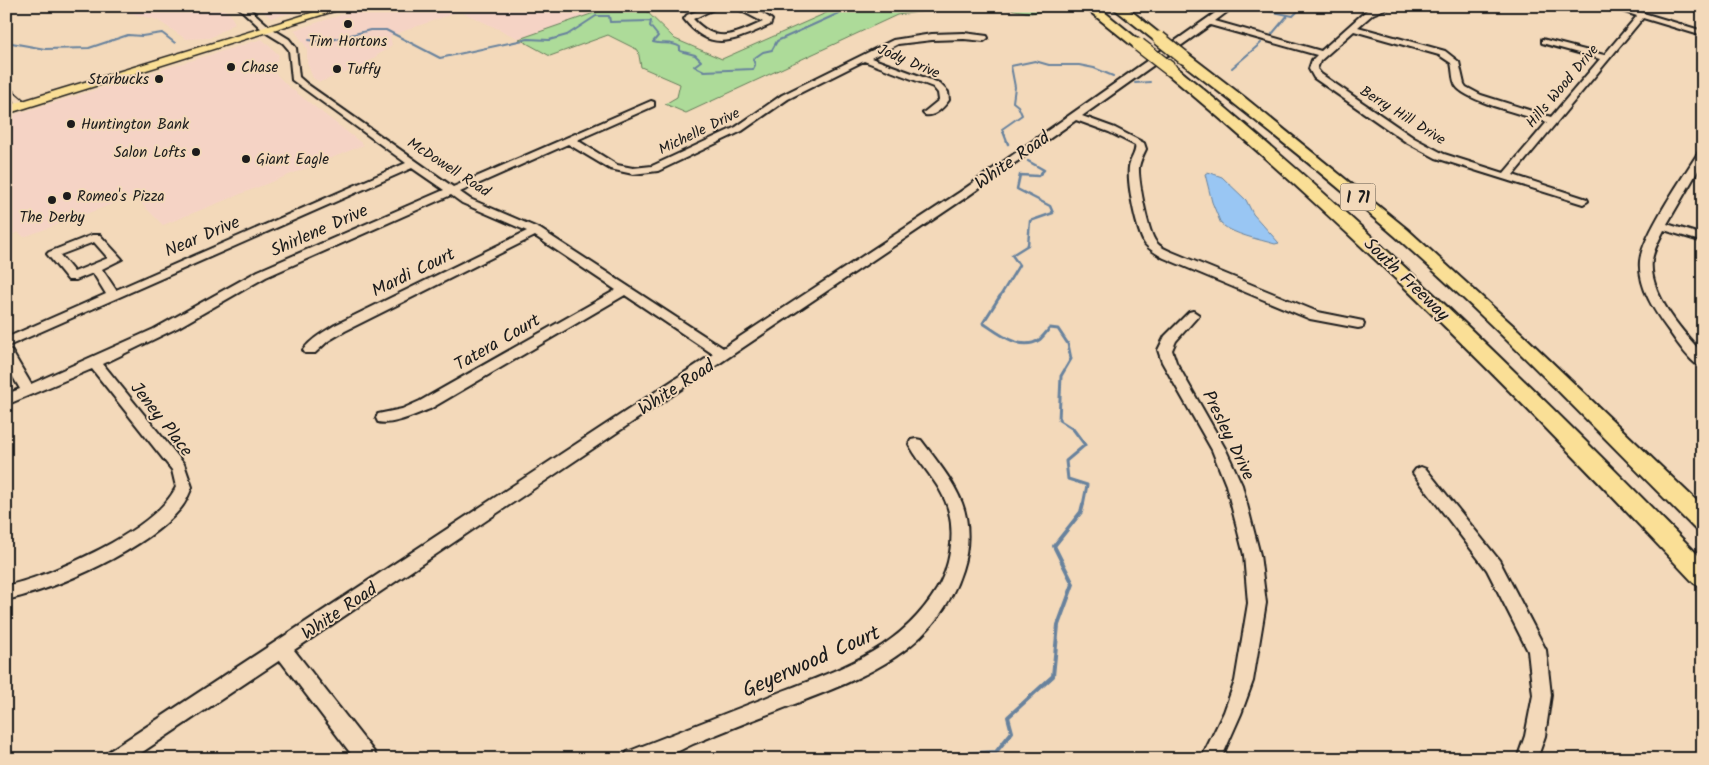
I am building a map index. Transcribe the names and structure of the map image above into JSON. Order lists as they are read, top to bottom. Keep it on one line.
{"streets":{"highway":["I 71","South Freeway"],"street":["Jody Drive","Hills Wood Drive","Berry Hill Drive","Michelle Drive","White Road","McDowell Road","Shirlene Drive","Near Drive","Mardi Court","Tatera Court","Jeney Place","Presley Drive","Geyerwood Court"]},"crossings":[["Jody Drive","Michelle Drive"],["Hills Wood Drive","Berry Hill Drive"],["Michelle Drive","Shirlene Drive"],["White Road","McDowell Road"],["McDowell Road","Shirlene Drive"],["McDowell Road","Near Drive"],["McDowell Road","Mardi Court"],["McDowell Road","Tatera Court"],["Shirlene Drive","Jeney Place"]],"places":["Tim Hortons","Chase","Tuffy","Starbucks","Huntington Bank","Salon Lofts","Giant Eagle","Romeo's Pizza","The Derby"]}
